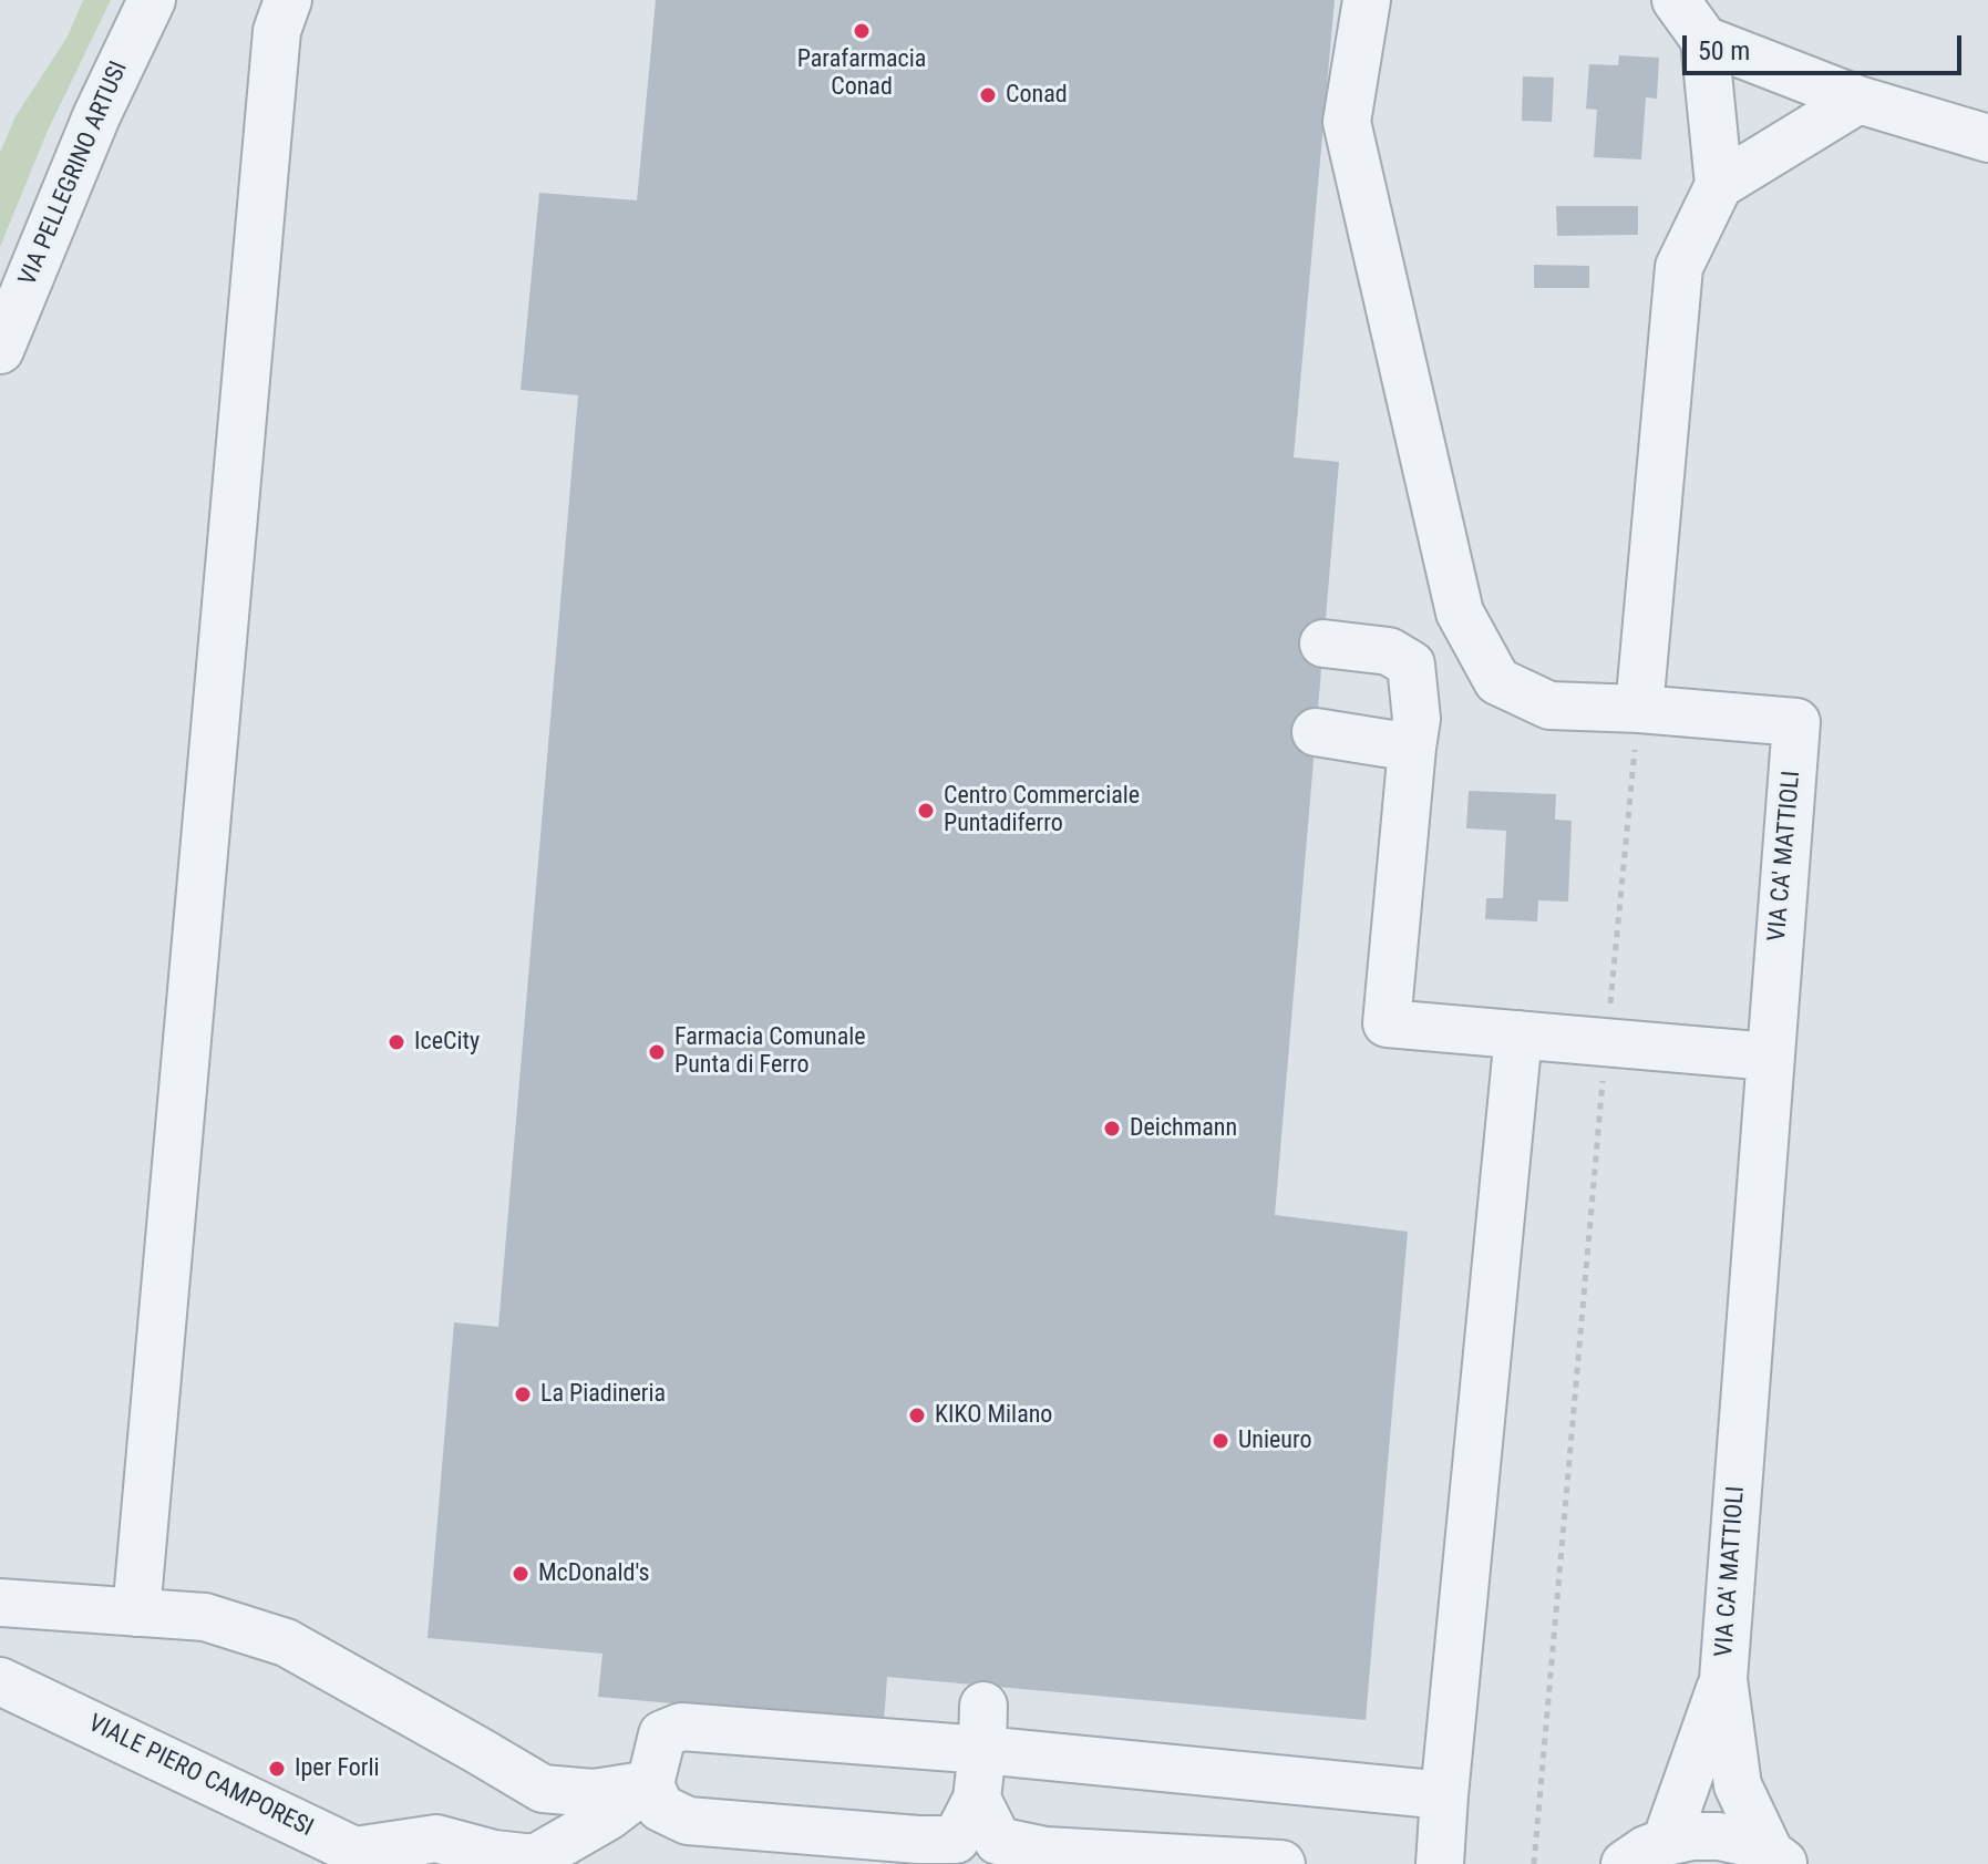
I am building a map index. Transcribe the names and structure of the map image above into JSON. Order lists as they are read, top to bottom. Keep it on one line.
{"streets":{"street":["VIA PELLEGRINO ARTUSI","VIA CA' MATTIOLI","VIALE PIERO CAMPORESI"]},"places":["Parafarmacia Conad","Conad","Centro Commerciale Puntadiferro","IceCity","Farmacia Comunale Punta di Ferro","Deichmann","La Piadineria","KIKO Milano","Unieuro","McDonald's","Iper Forli"],"scale_bar":"50 m"}
